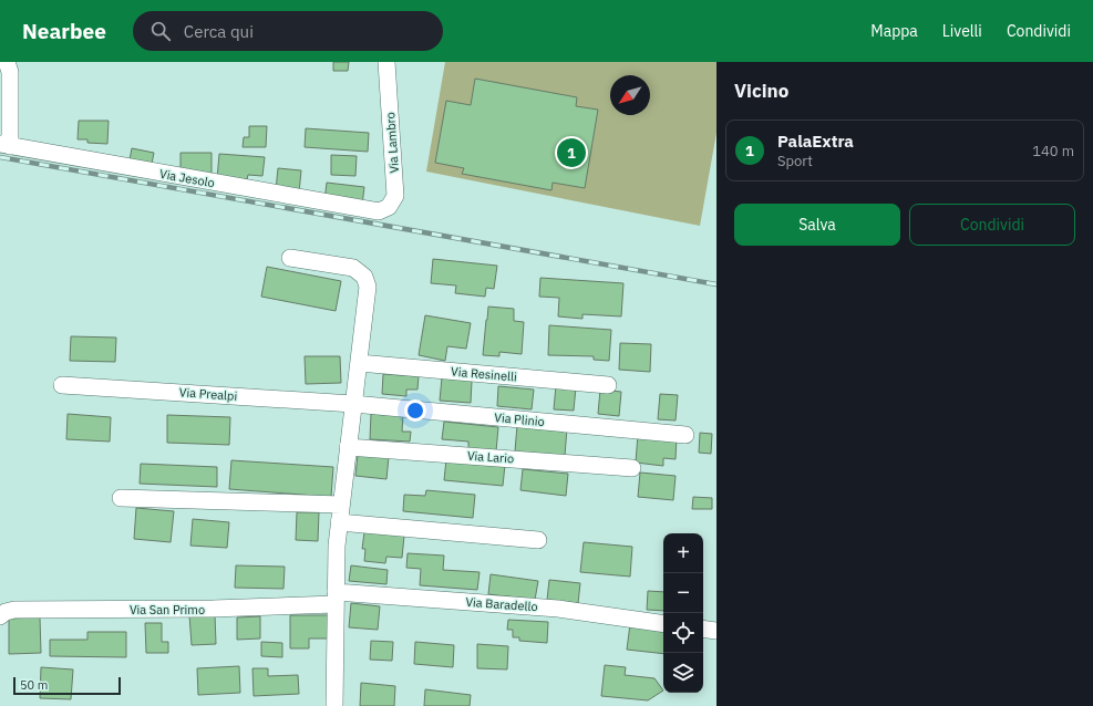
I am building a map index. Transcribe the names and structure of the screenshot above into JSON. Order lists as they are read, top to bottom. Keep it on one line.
{"streets":{"street":["Via Lambro","Via Jesolo","Via Resinelli","Via Prealpi","Via Plinio","Via Lario","Via Baradello","Via San Primo"]},"crossings":[["Via Lambro","Via Jesolo"],["Via Prealpi","Via Plinio"],["Via Baradello","Via San Primo"]],"scale_bar":"50 m","north":"bottom left","page":{"header":"Nearbee","search":"Cerca qui","nav":["Mappa","Livelli","Condividi"],"heading":"Vicino","list":[{"mark":"1","name":"PalaExtra","note":"Sport","value":"140 m"}],"pins":"1","buttons":["Salva","Condividi"],"map_buttons":["+","−"],"scale":"50 m"}}
